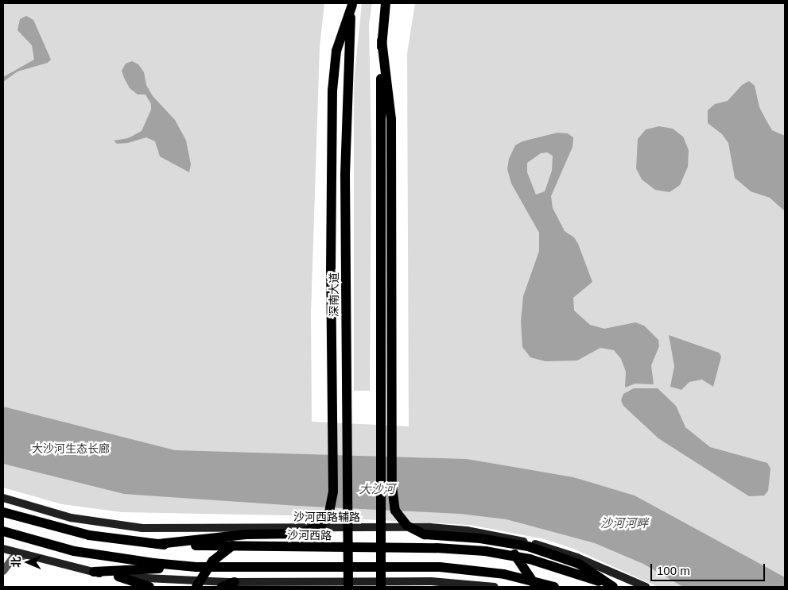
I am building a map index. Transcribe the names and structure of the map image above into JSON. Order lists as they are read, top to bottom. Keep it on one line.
{"streets":{"main road":["深南大道","沙河西路辅路","沙河西路"]},"water":["大沙河","沙河河畔"],"parks":["大沙河生态长廊"],"scale_bar":"100 m","north":"left"}
